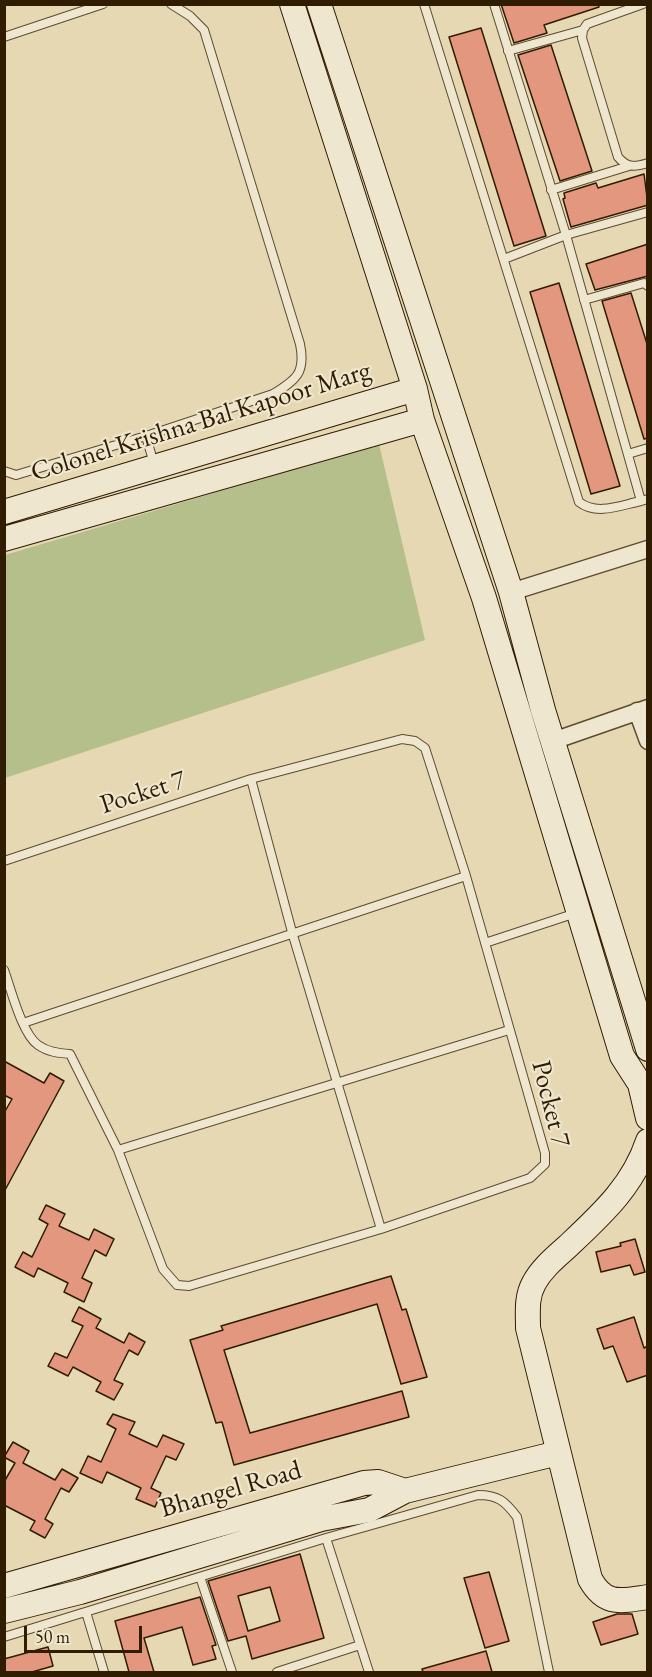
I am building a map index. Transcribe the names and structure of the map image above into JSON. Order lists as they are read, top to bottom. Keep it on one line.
{"streets":{"street":["Colonel Krishna Bal Kapoor Marg","Bhangel Road"],"lane":["Pocket 7"]},"scale_bar":"50 m"}
